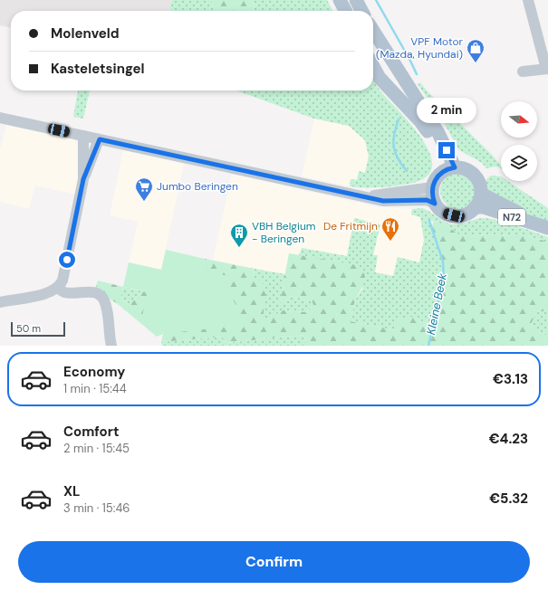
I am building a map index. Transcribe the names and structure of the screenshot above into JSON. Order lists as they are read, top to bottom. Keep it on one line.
{"streets":{"main road":["N72"]},"water":["Kleine Beek"],"places":{"shop":["VPF Motor (Mazda, Hyundai)"],"supermarket":["Jumbo Beringen"],"restaurant":["De Fritmijn"],"building":["VBH Belgium - Beringen"]},"scale_bar":"50 m","north":"right","page":{"banner":["Molenveld","Kasteletsingel"],"bubble":"2 min","scale":"50 m","list":[{"name":"Economy","note":"1 min · 15:44","value":"€3.13"},{"name":"Comfort","note":"2 min · 15:45","value":"€4.23"},{"name":"XL","note":"3 min · 15:46","value":"€5.32"}],"buttons":"Confirm"}}
